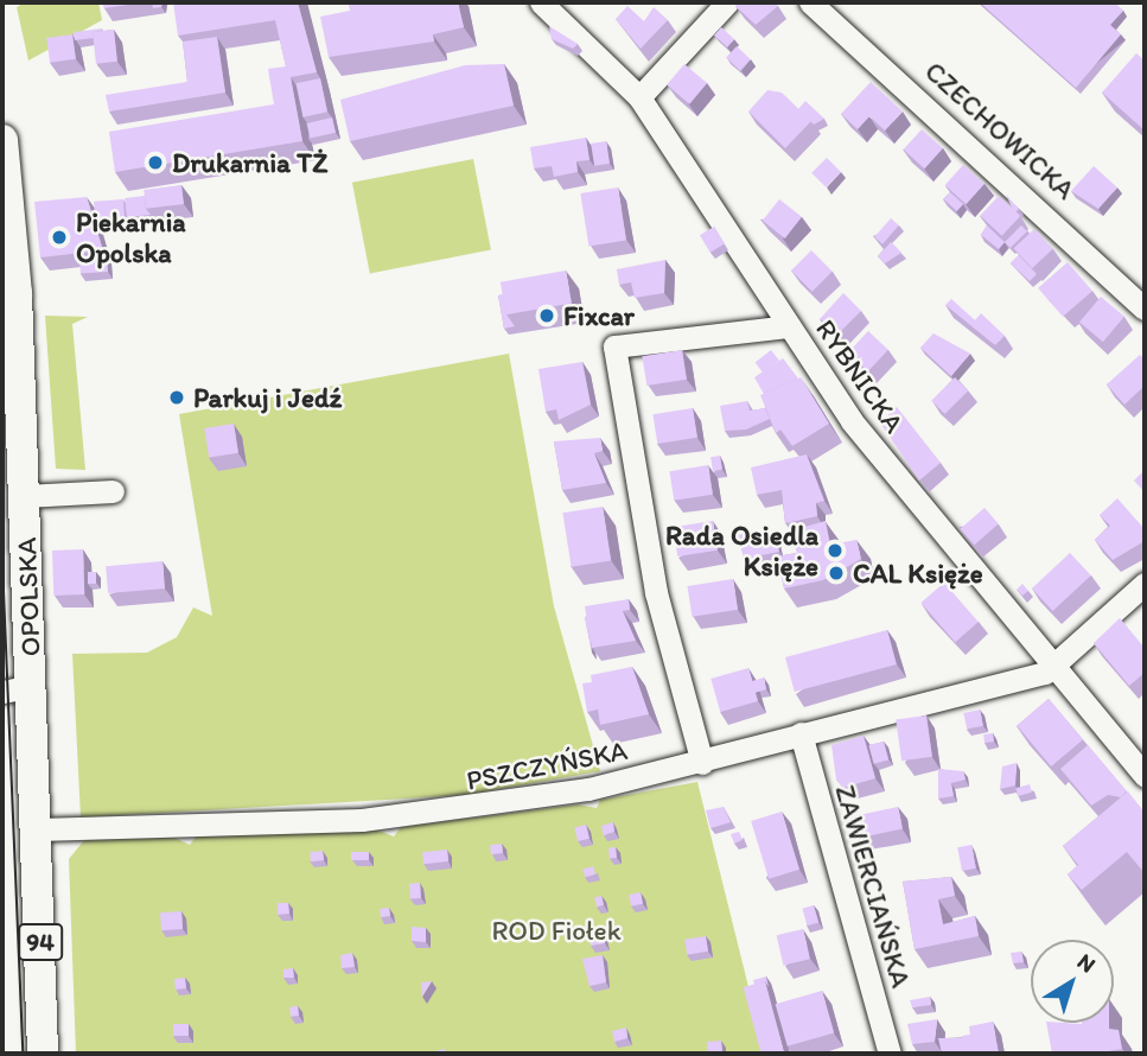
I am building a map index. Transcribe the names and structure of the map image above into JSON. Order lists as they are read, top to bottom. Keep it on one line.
{"streets":{"main road":["OPOLSKA","94"],"street":["CZECHOWICKA","RYBNICKA","PSZCZYŃSKA","ZAWIERCIAŃSKA"]},"crossings":[["RYBNICKA","PSZCZYŃSKA"],["OPOLSKA","PSZCZYŃSKA"],["PSZCZYŃSKA","ZAWIERCIAŃSKA"]],"parks":["ROD Fiołek"],"places":["Drukarnia TŻ","Piekarnia Opolska","Fixcar","Parkuj i Jedź","Rada Osiedla Księże","CAL Księże"],"north":"top right"}
